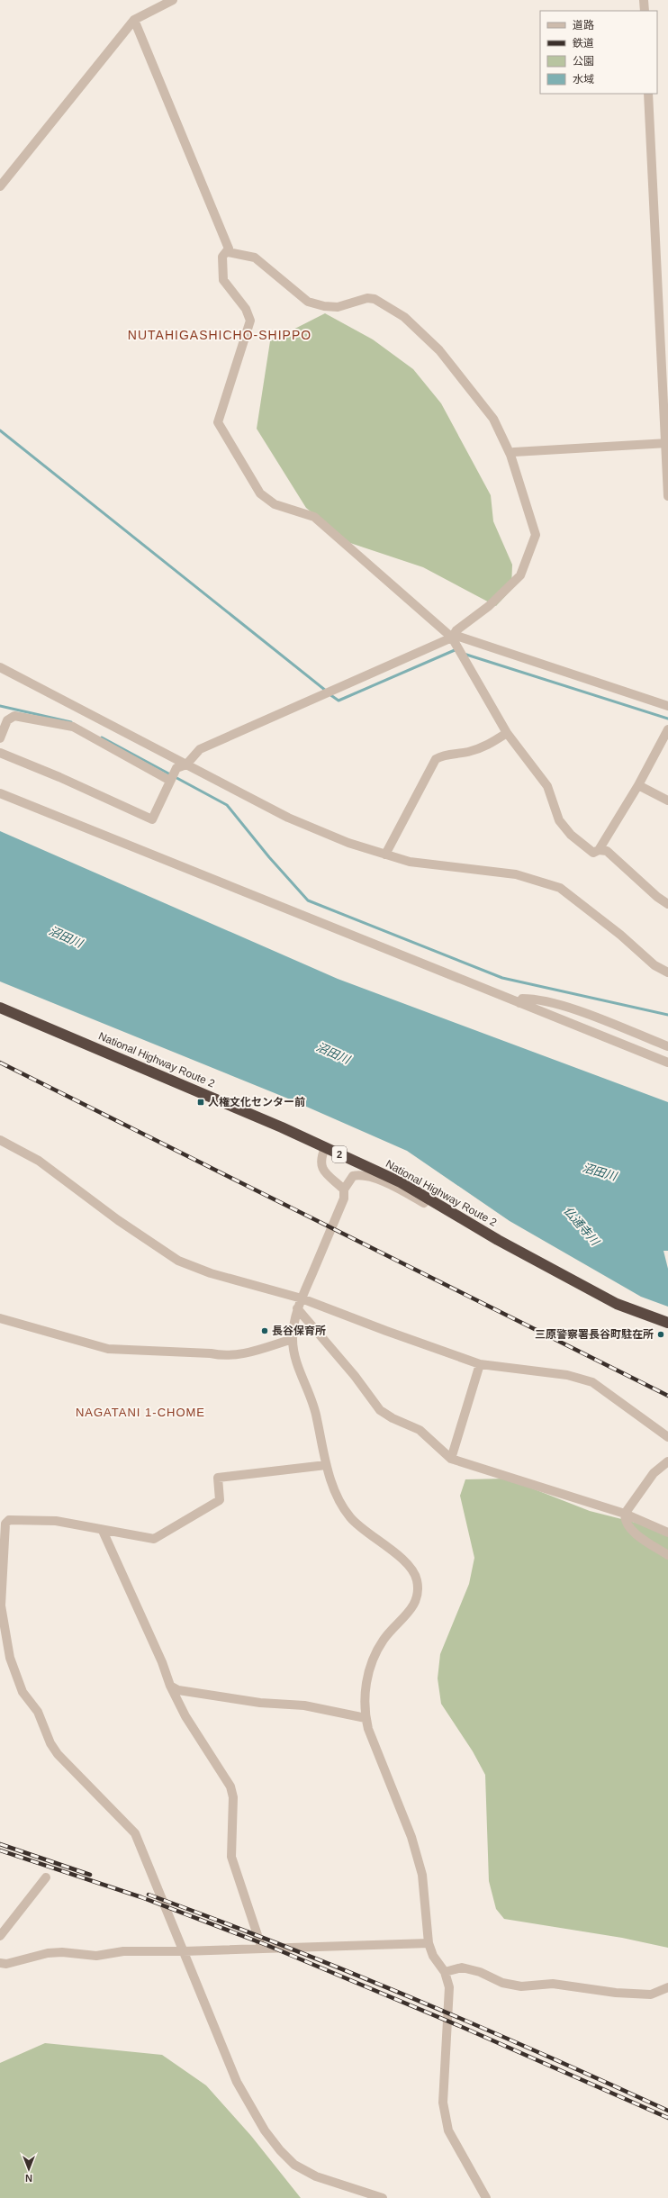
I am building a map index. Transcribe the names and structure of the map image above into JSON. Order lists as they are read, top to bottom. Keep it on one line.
{"streets":{"highway":["National Highway Route 2","2"]},"districts":["NUTAHIGASHICHO-SHIPPO","NAGATANI 1-CHOME"],"water":["沼田川","仏通寺川"],"places":{"transit":["人権文化センター前"],"other":["長谷保育所","三原警察署長谷町駐在所"]},"legend":["道路","鉄道","公園","水域"],"north":"bottom"}
